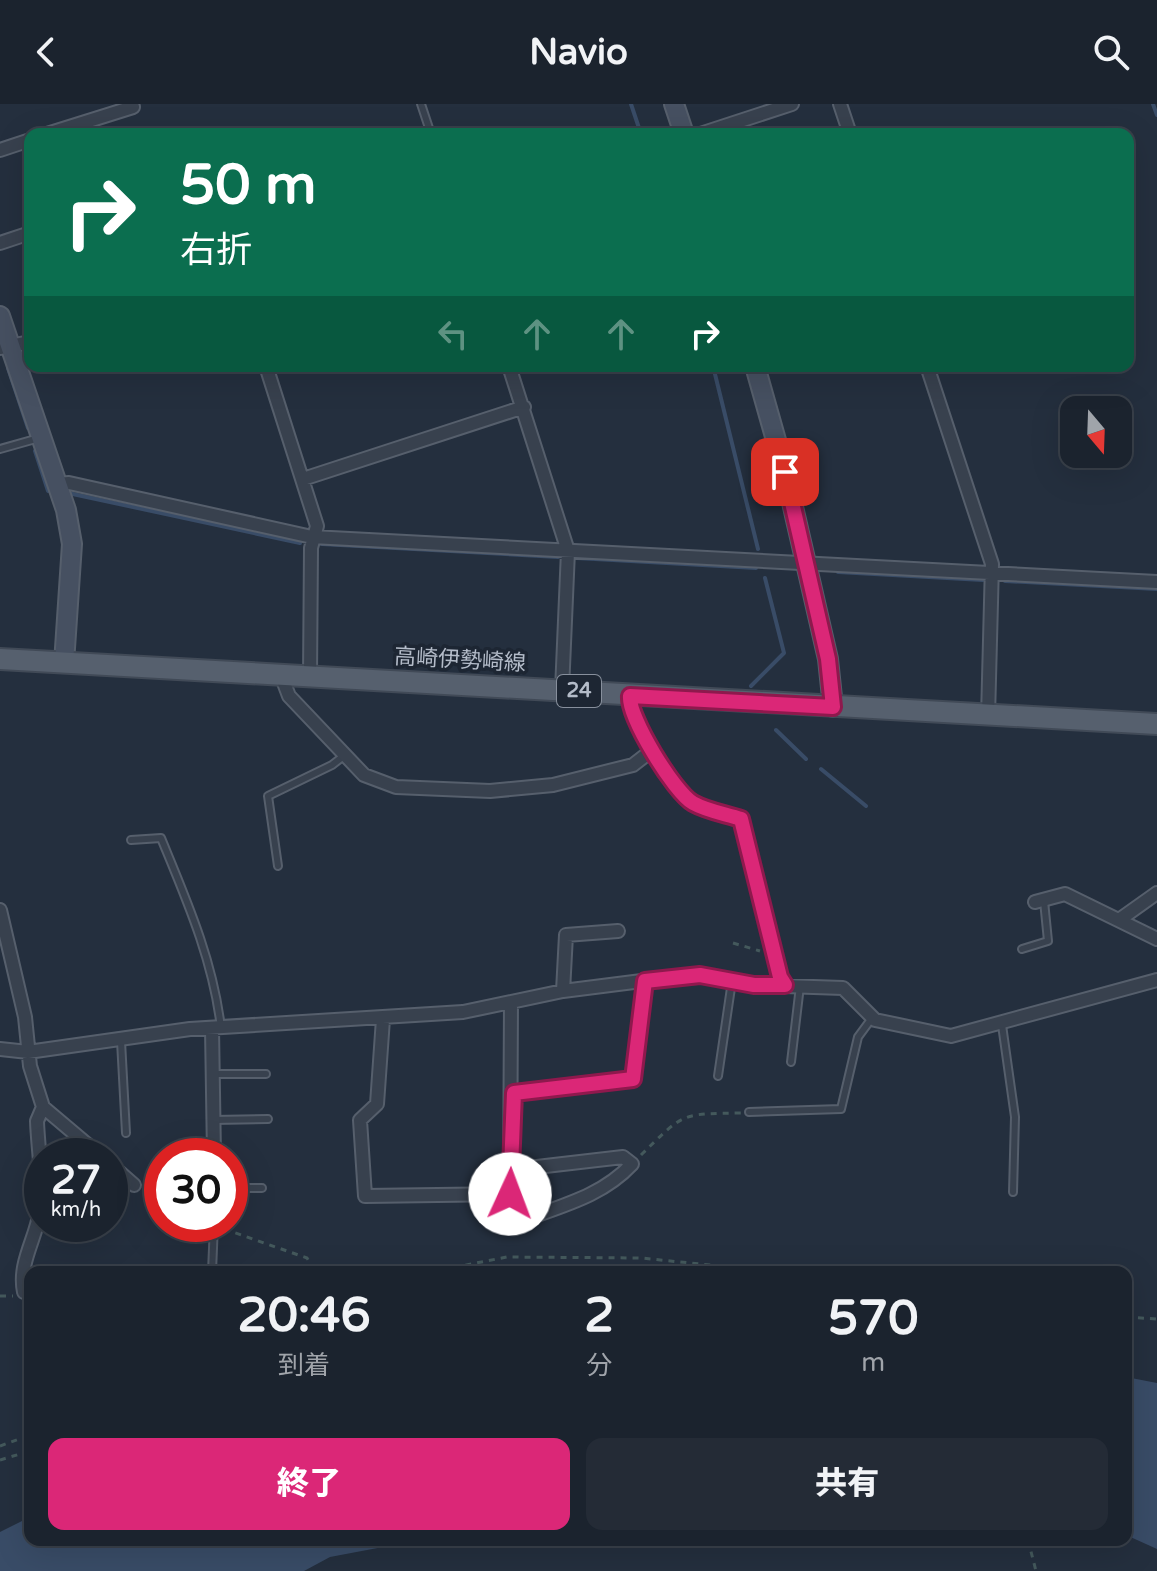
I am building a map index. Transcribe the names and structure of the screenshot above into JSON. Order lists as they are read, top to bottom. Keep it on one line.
{"streets":{"main road":["高崎伊勢崎線","24"]},"north":"bottom","page":{"header":"Navio","turn":["50 m","右折"],"speed":"27 km/h","limit":"30","eta":["20:46","到着","2","分","570","m"],"buttons":["終了","共有"]}}
